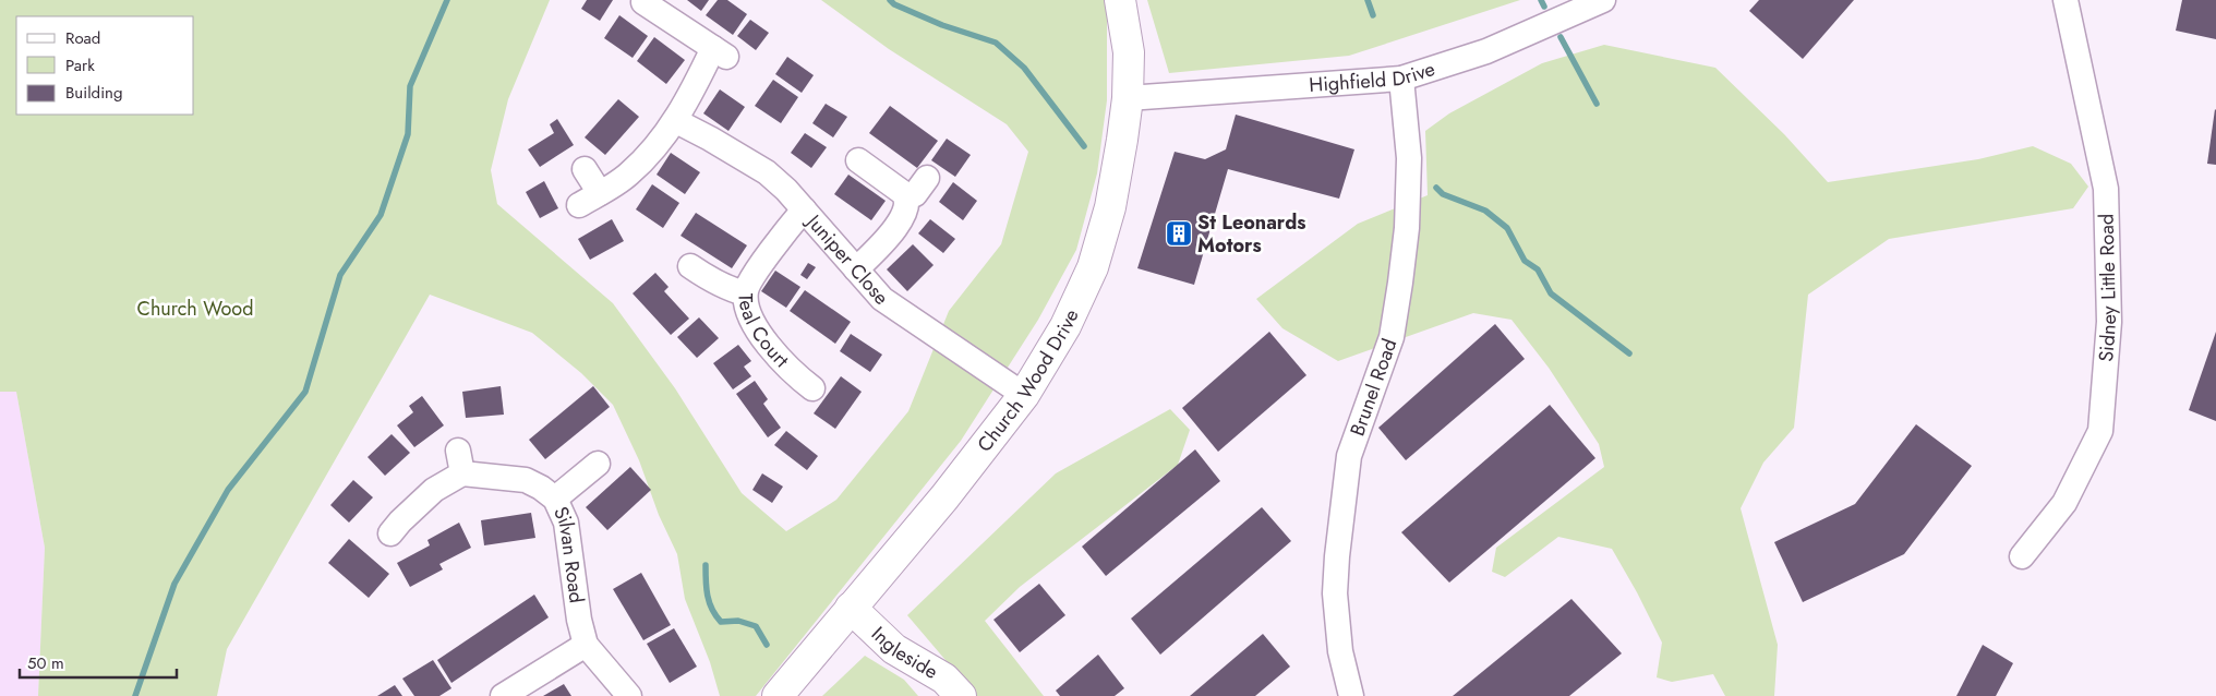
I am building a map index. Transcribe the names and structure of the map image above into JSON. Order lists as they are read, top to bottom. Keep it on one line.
{"streets":{"street":["Highfield Drive","Juniper Close","Sidney Little Road","Teal Court","Church Wood Drive","Brunel Road","Silvan Road","Ingleside"]},"crossings":[["Highfield Drive","Church Wood Drive"],["Highfield Drive","Brunel Road"],["Juniper Close","Teal Court"],["Juniper Close","Church Wood Drive"],["Church Wood Drive","Ingleside"]],"parks":["Church Wood"],"places":{"building":["St Leonards Motors"]},"legend":["Road","Park","Building"],"scale_bar":"50 m"}
